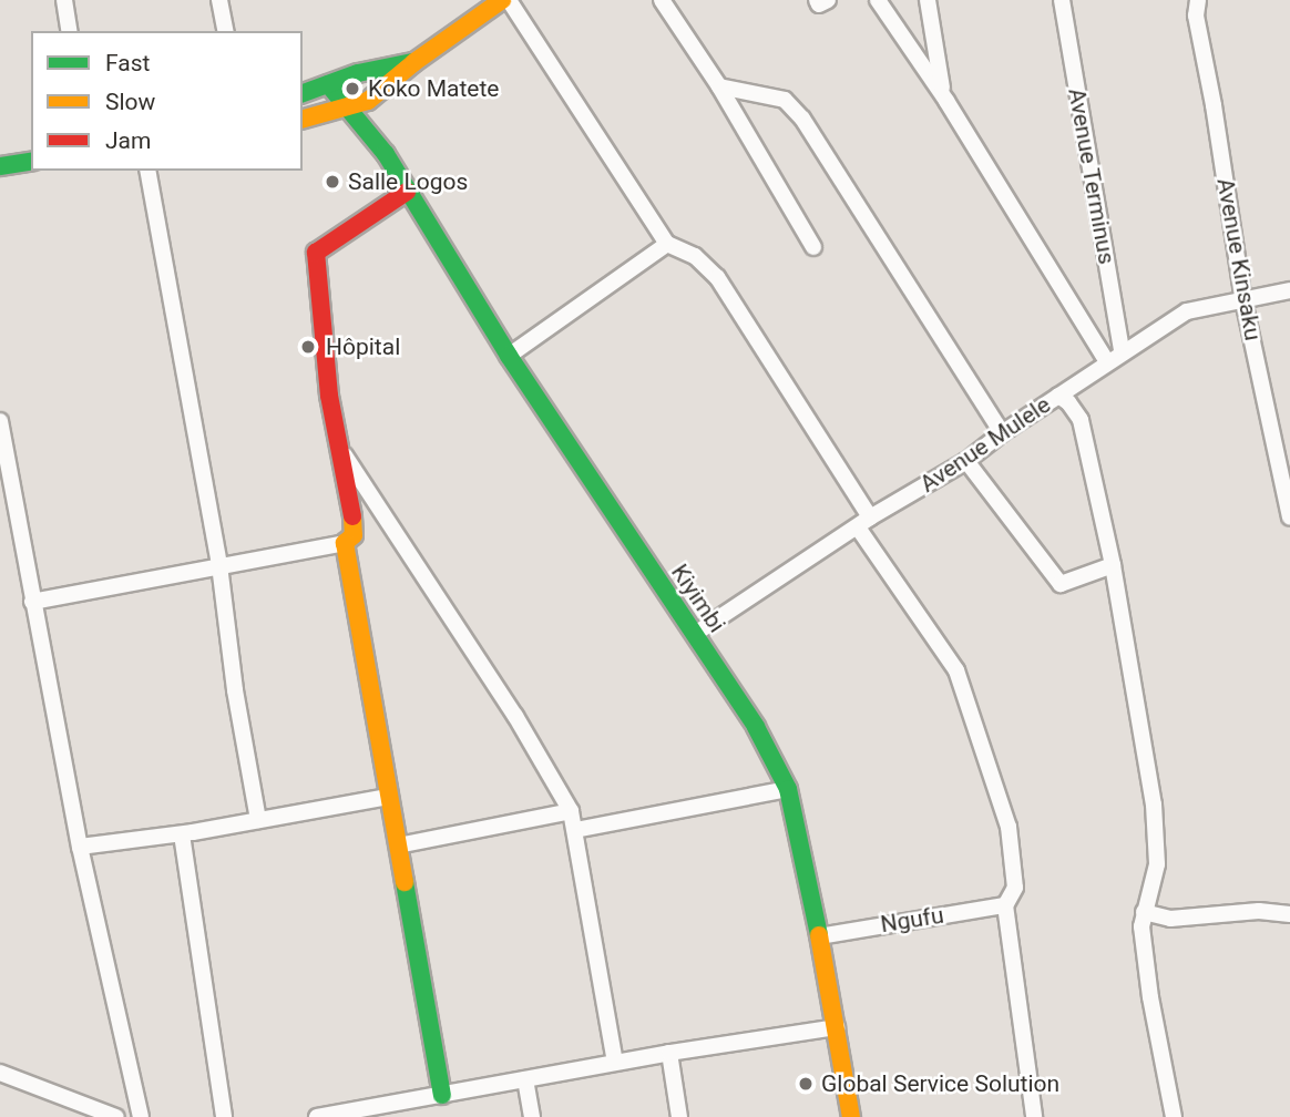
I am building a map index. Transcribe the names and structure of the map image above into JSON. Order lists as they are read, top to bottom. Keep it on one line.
{"streets":{"street":["Avenue Terminus","Avenue Kinsaku","Avenue Mulele","Kiyimbi","Ngufu"]},"crossings":[["Avenue Terminus","Avenue Mulele"],["Avenue Kinsaku","Avenue Mulele"],["Avenue Mulele","Kiyimbi"],["Kiyimbi","Ngufu"]],"places":["Koko Matete","Salle Logos","Hôpital","Global Service Solution"],"legend":["Fast","Slow","Jam"]}
